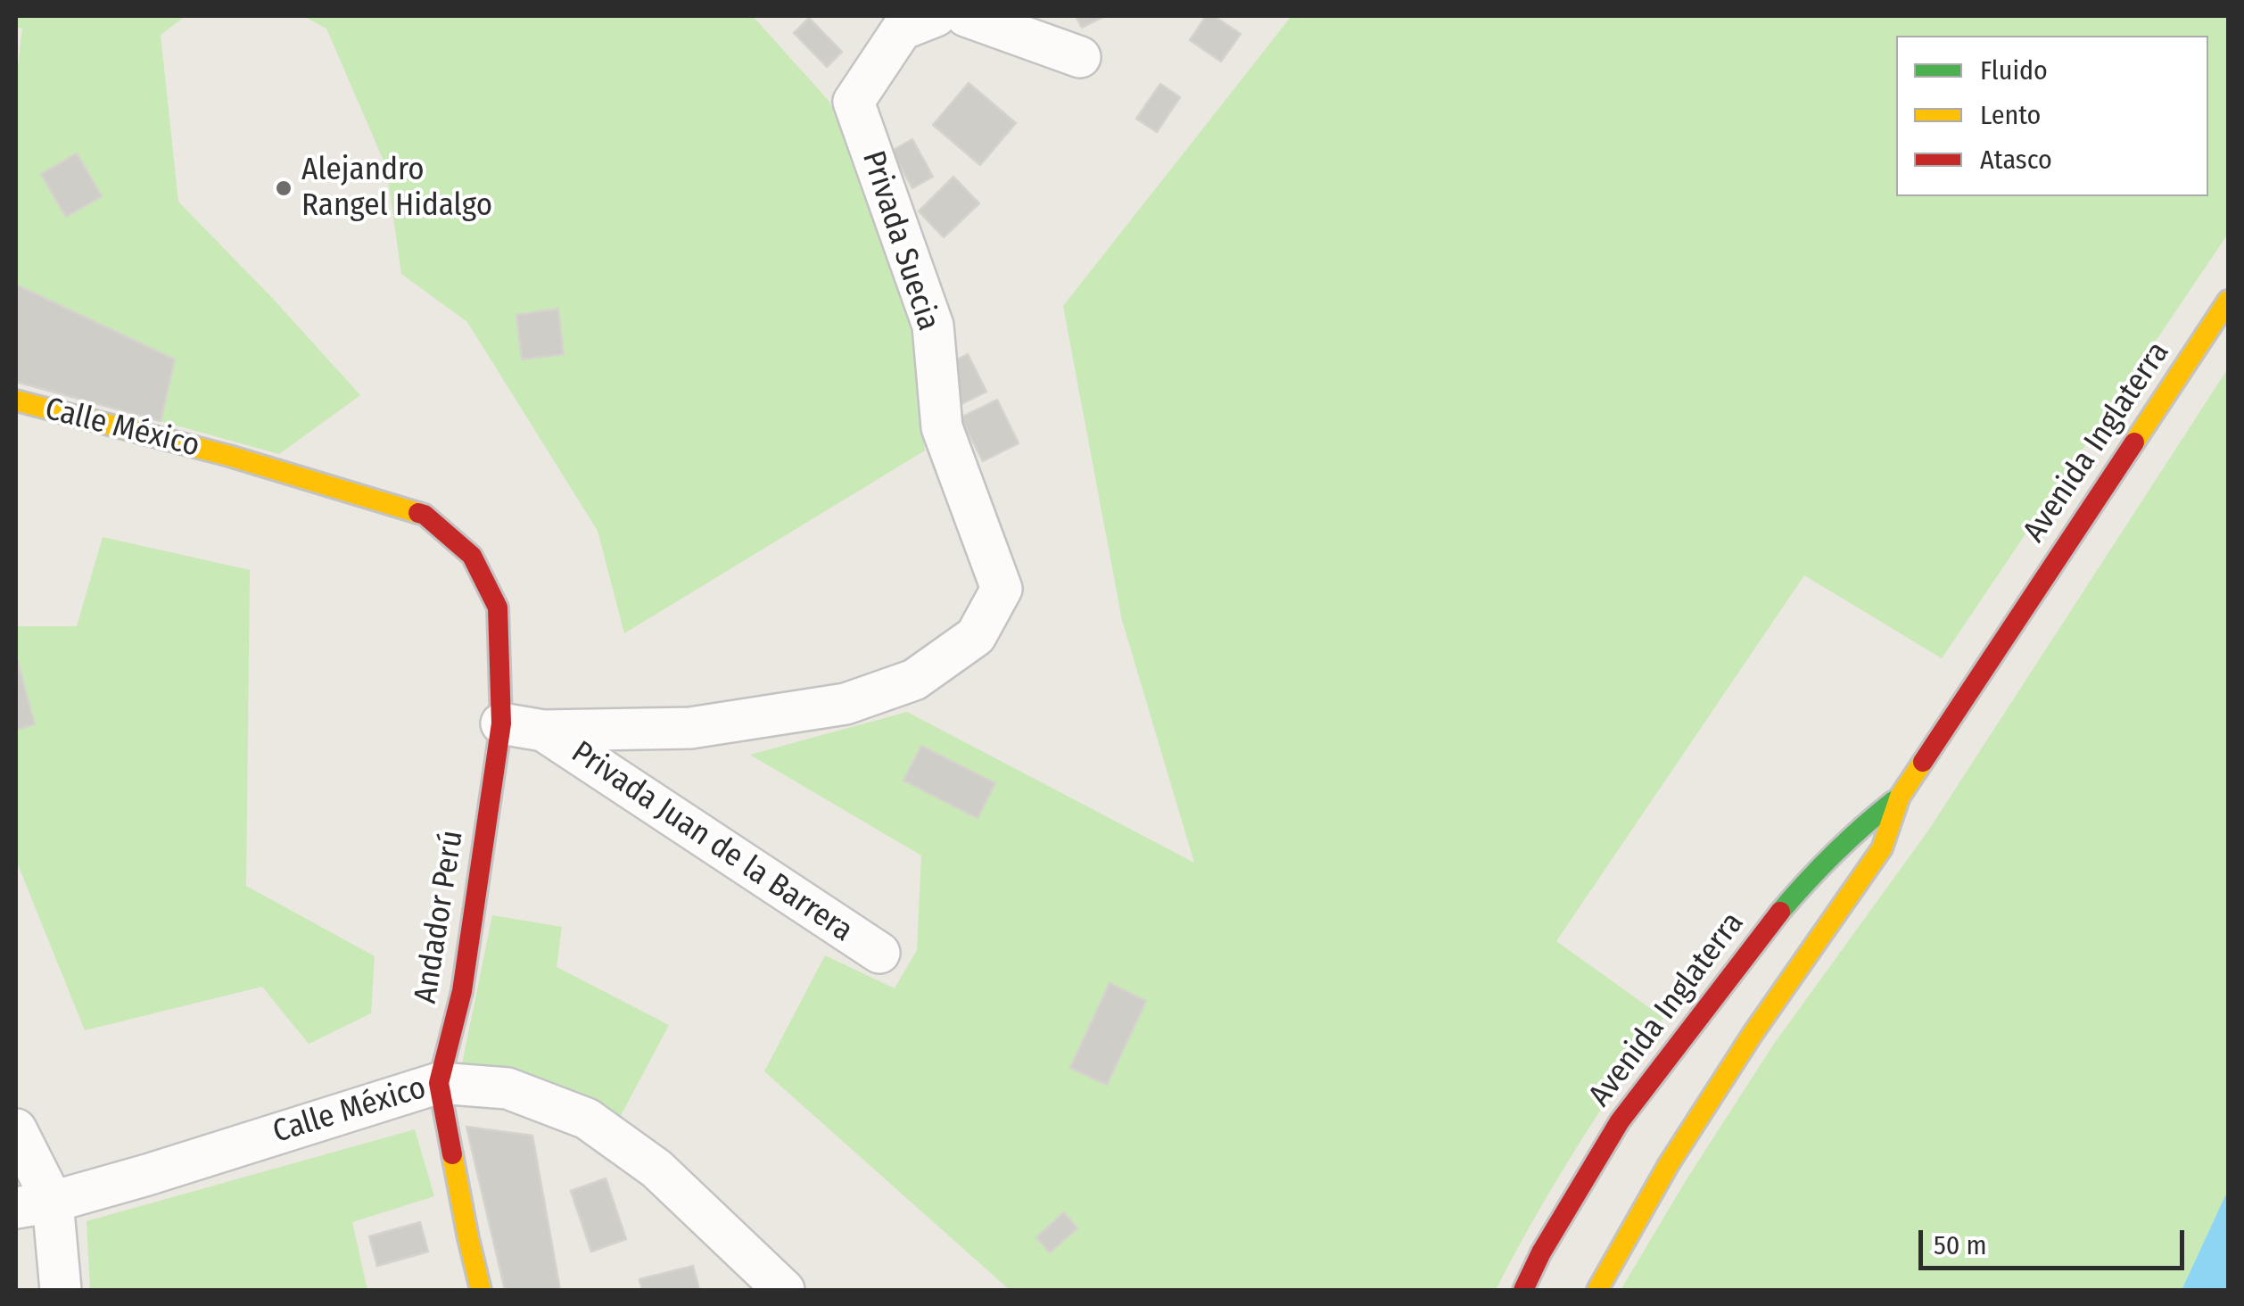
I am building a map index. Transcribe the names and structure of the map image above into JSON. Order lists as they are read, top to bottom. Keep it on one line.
{"streets":{"main road":["Calle México","Avenida Inglaterra","Andador Perú"],"street":["Privada Suecia","Privada Juan de la Barrera"]},"crossings":[["Privada Suecia","Privada Juan de la Barrera"],["Privada Suecia","Andador Perú"],["Calle México","Andador Perú"]],"places":["Alejandro Rangel Hidalgo"],"legend":["Fluido","Lento","Atasco"],"scale_bar":"50 m"}
